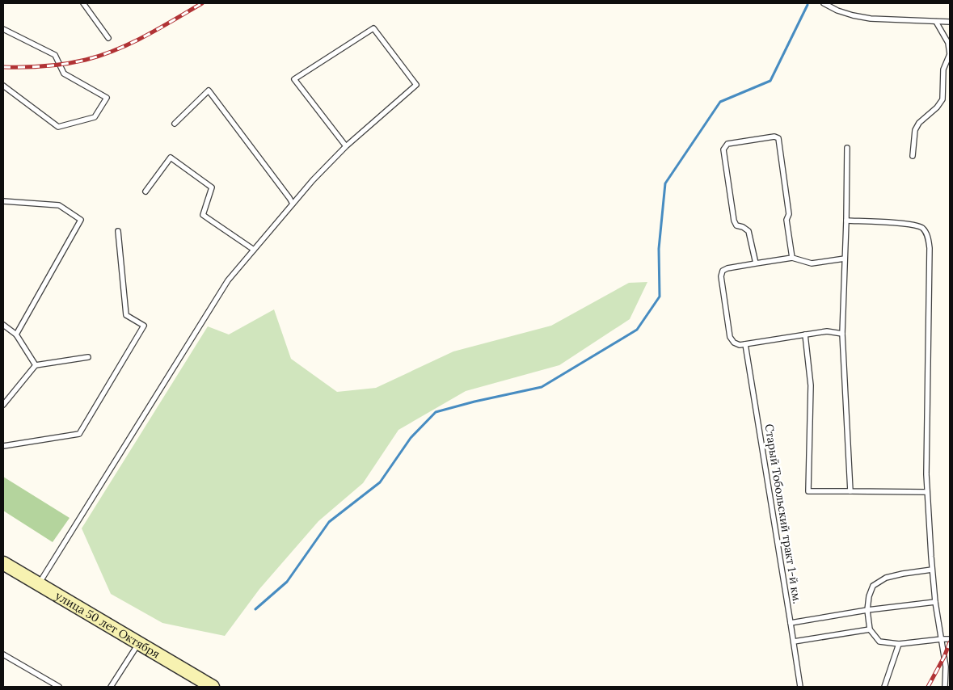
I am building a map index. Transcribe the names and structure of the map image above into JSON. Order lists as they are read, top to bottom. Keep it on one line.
{"streets":{"main road":["улица 50 лет Октября"],"lane":["Старый Тобольский тракт 1-й км."]}}
